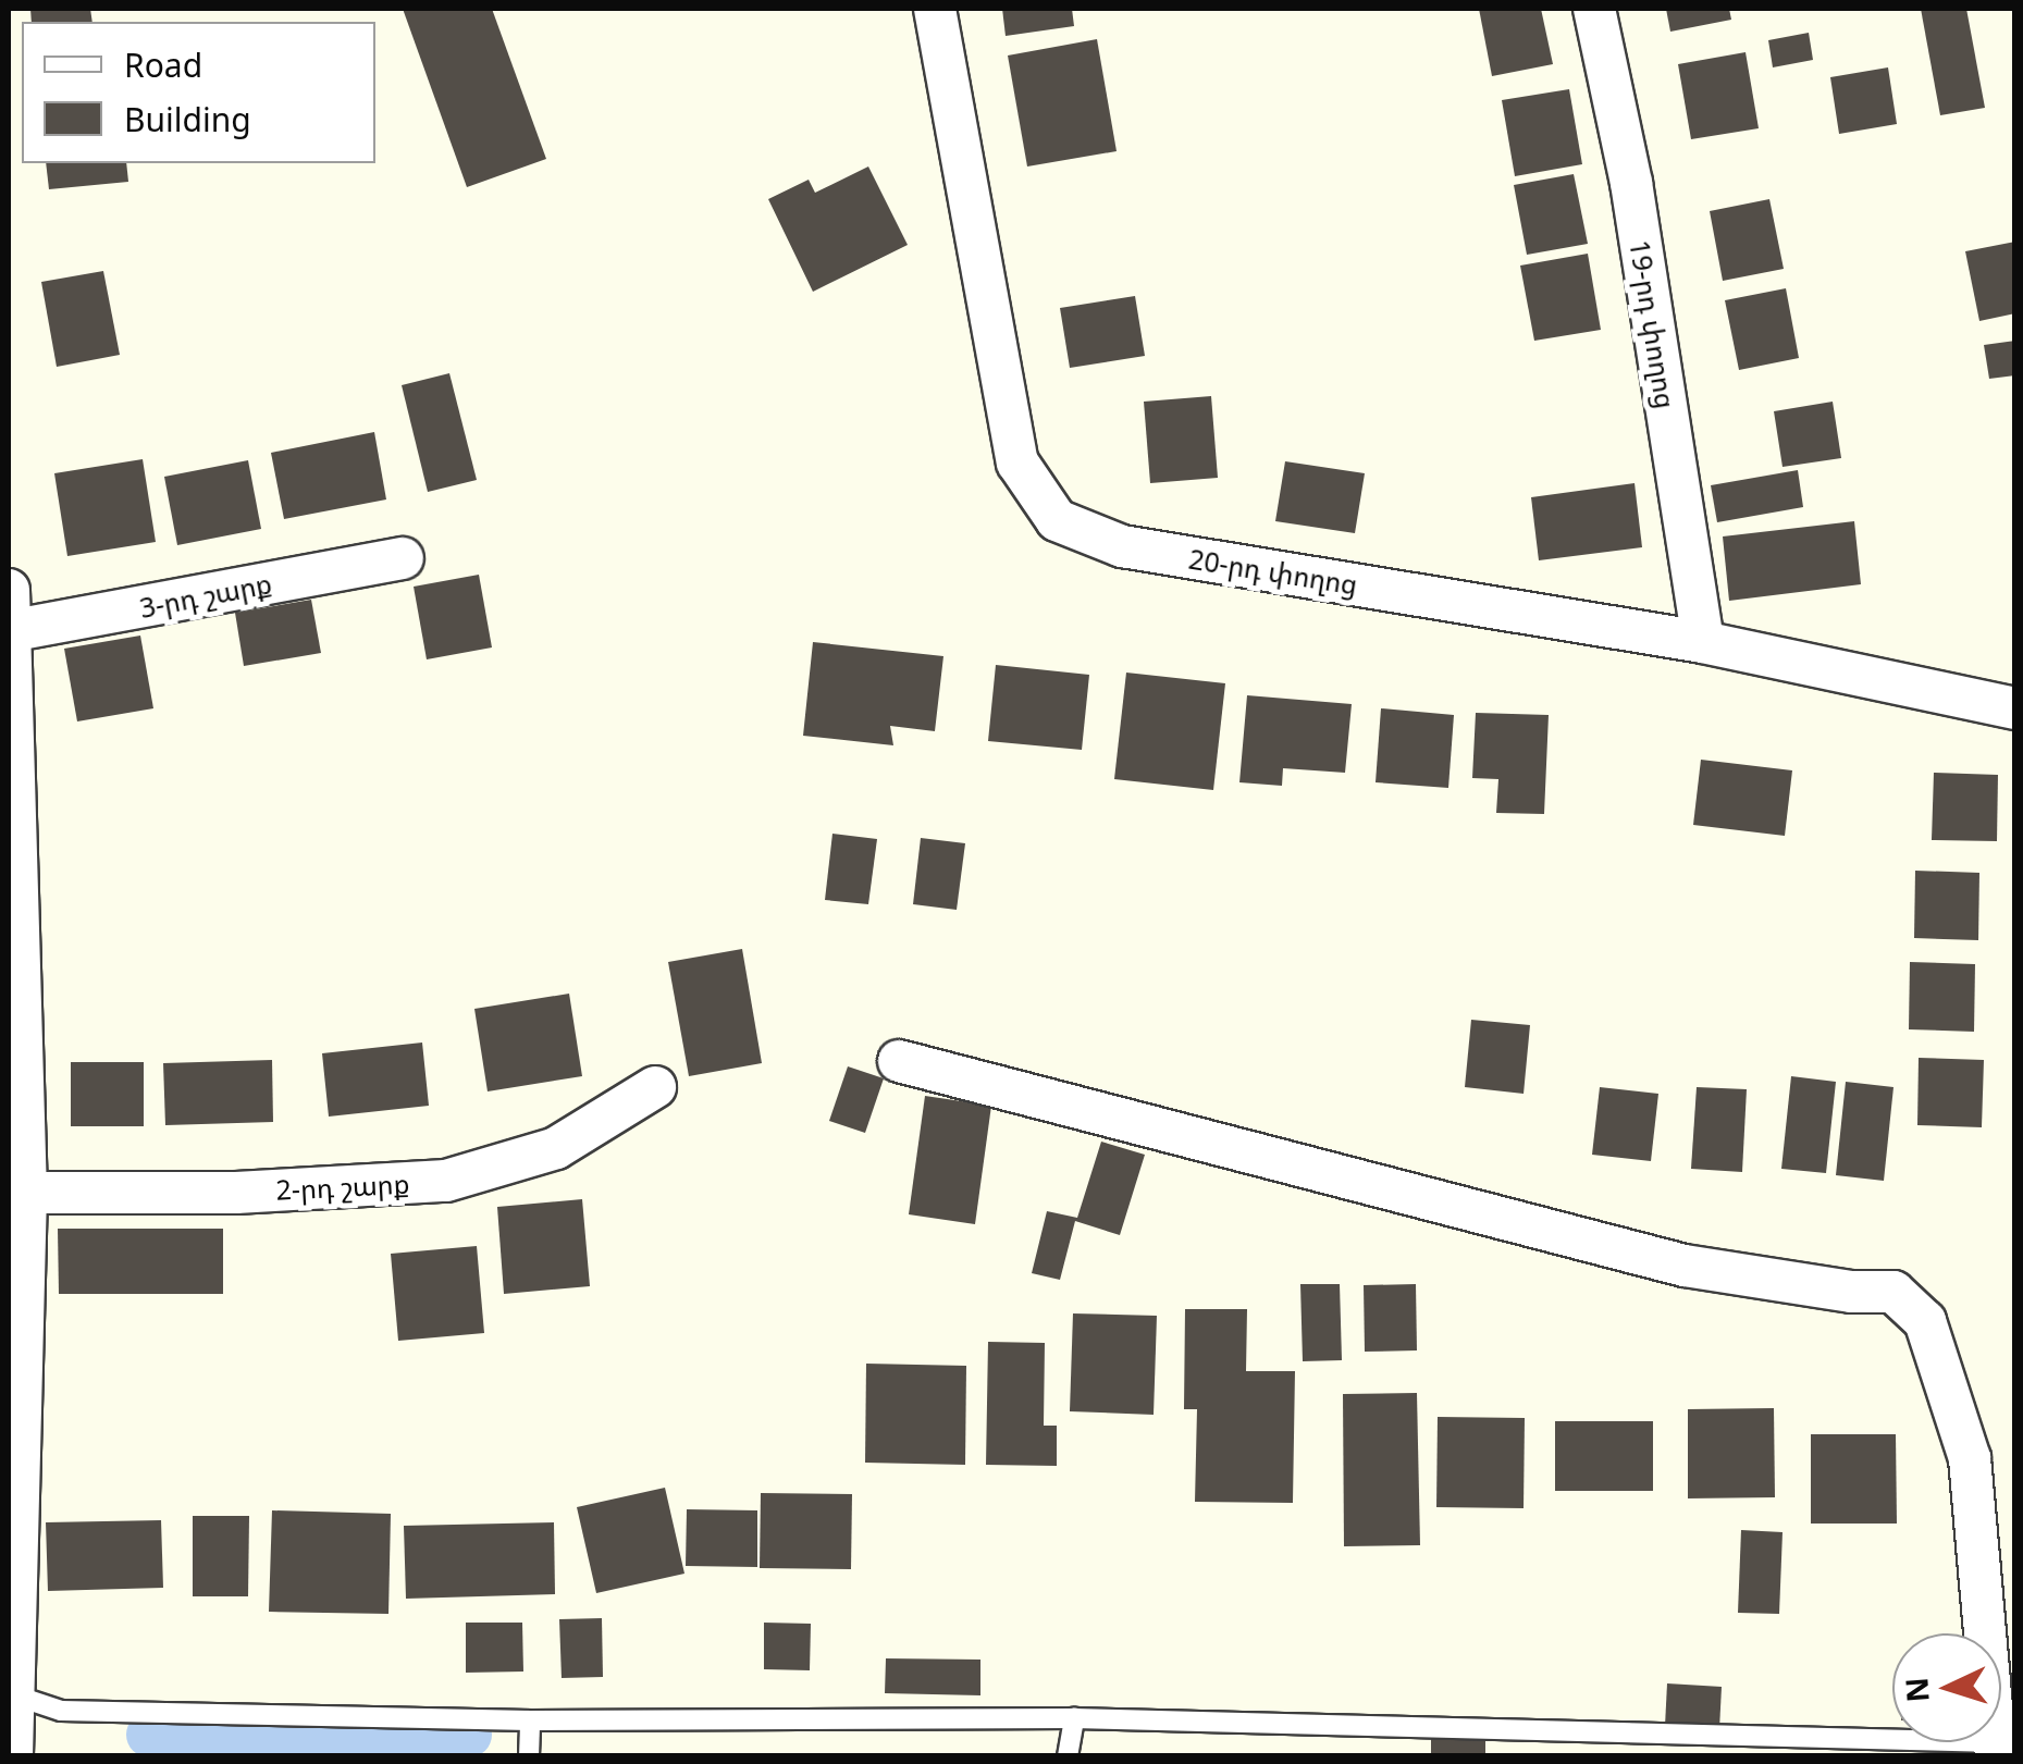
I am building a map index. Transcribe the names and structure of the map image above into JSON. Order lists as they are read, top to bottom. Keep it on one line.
{"streets":{"street":["19-րդ փողոց","20-րդ փողոց","3-րդ շարք","2-րդ շարք"]},"crossings":[["19-րդ փողոց","20-րդ փողոց"]],"legend":["Road","Building"],"north":"left"}
